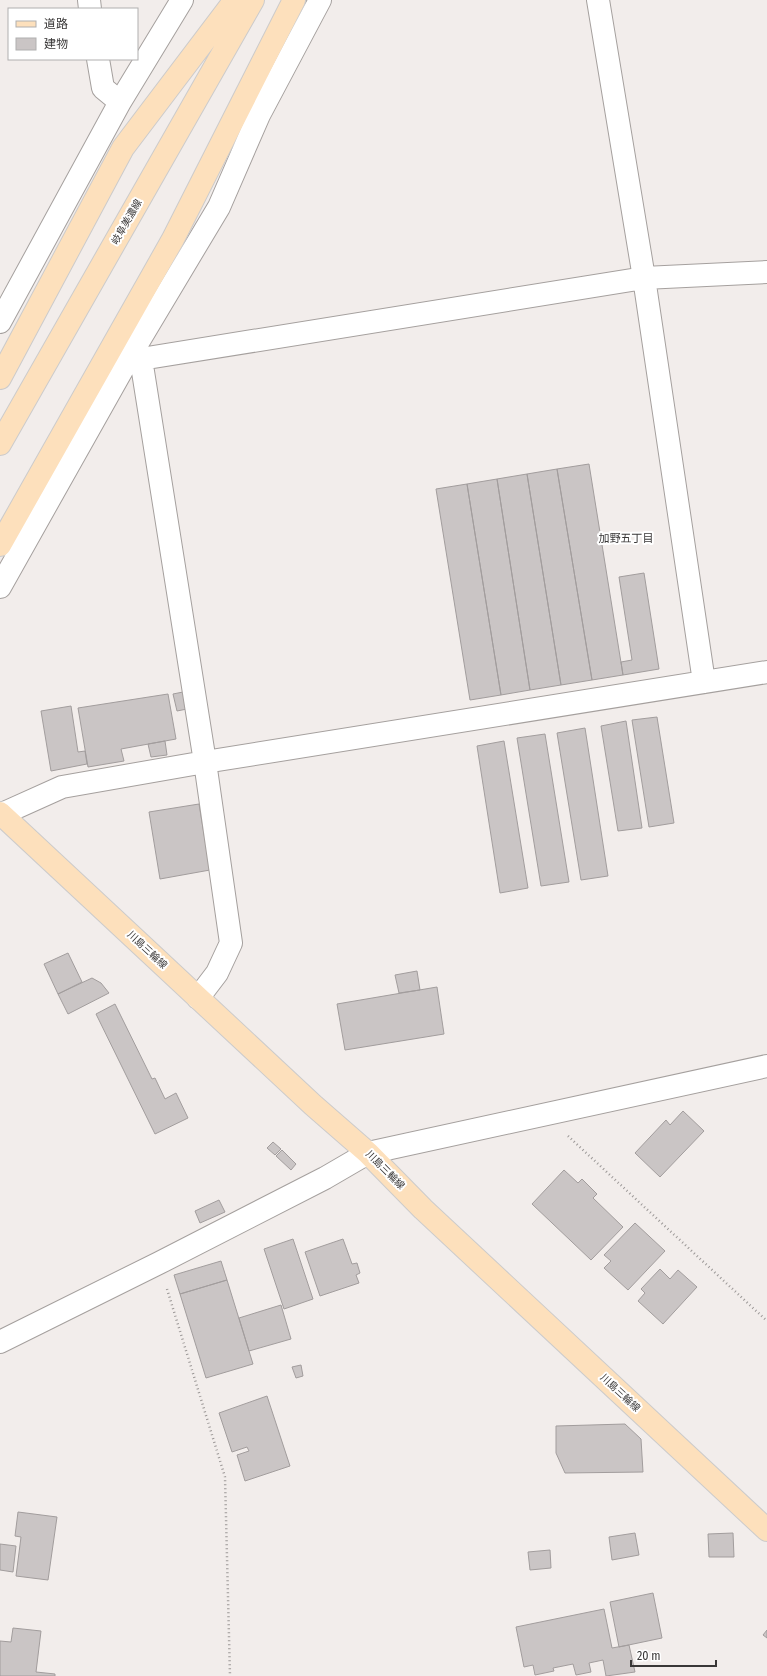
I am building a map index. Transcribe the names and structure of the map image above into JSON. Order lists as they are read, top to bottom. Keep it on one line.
{"streets":{"main road":["岐阜美濃線","川島三輪線"]},"districts":["加野五丁目"],"legend":["道路","建物"],"scale_bar":"20 m"}
